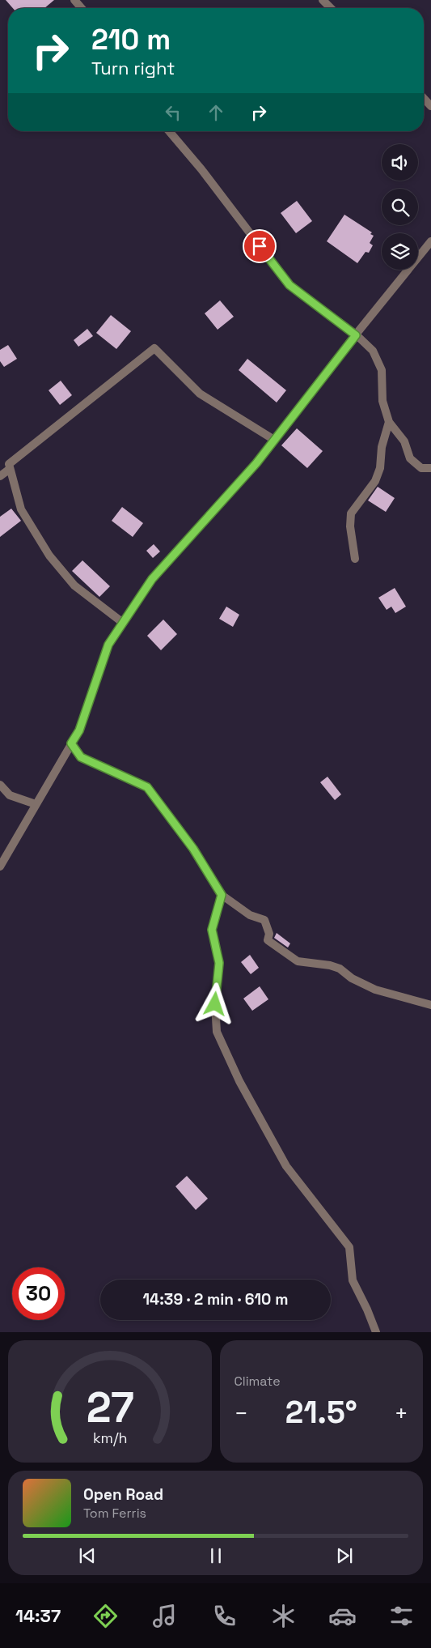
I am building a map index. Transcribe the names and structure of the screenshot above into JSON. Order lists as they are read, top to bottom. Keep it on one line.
{"page":{"turn":["210 m","Turn right"],"limit":"30","trip":"14:39 · 2 min · 610 m","tile":"Climate","heat":["−","21.5°","+"],"song":["Open Road","Tom Ferris"],"tabs":"14:37","gauge":["27","km/h"]}}
